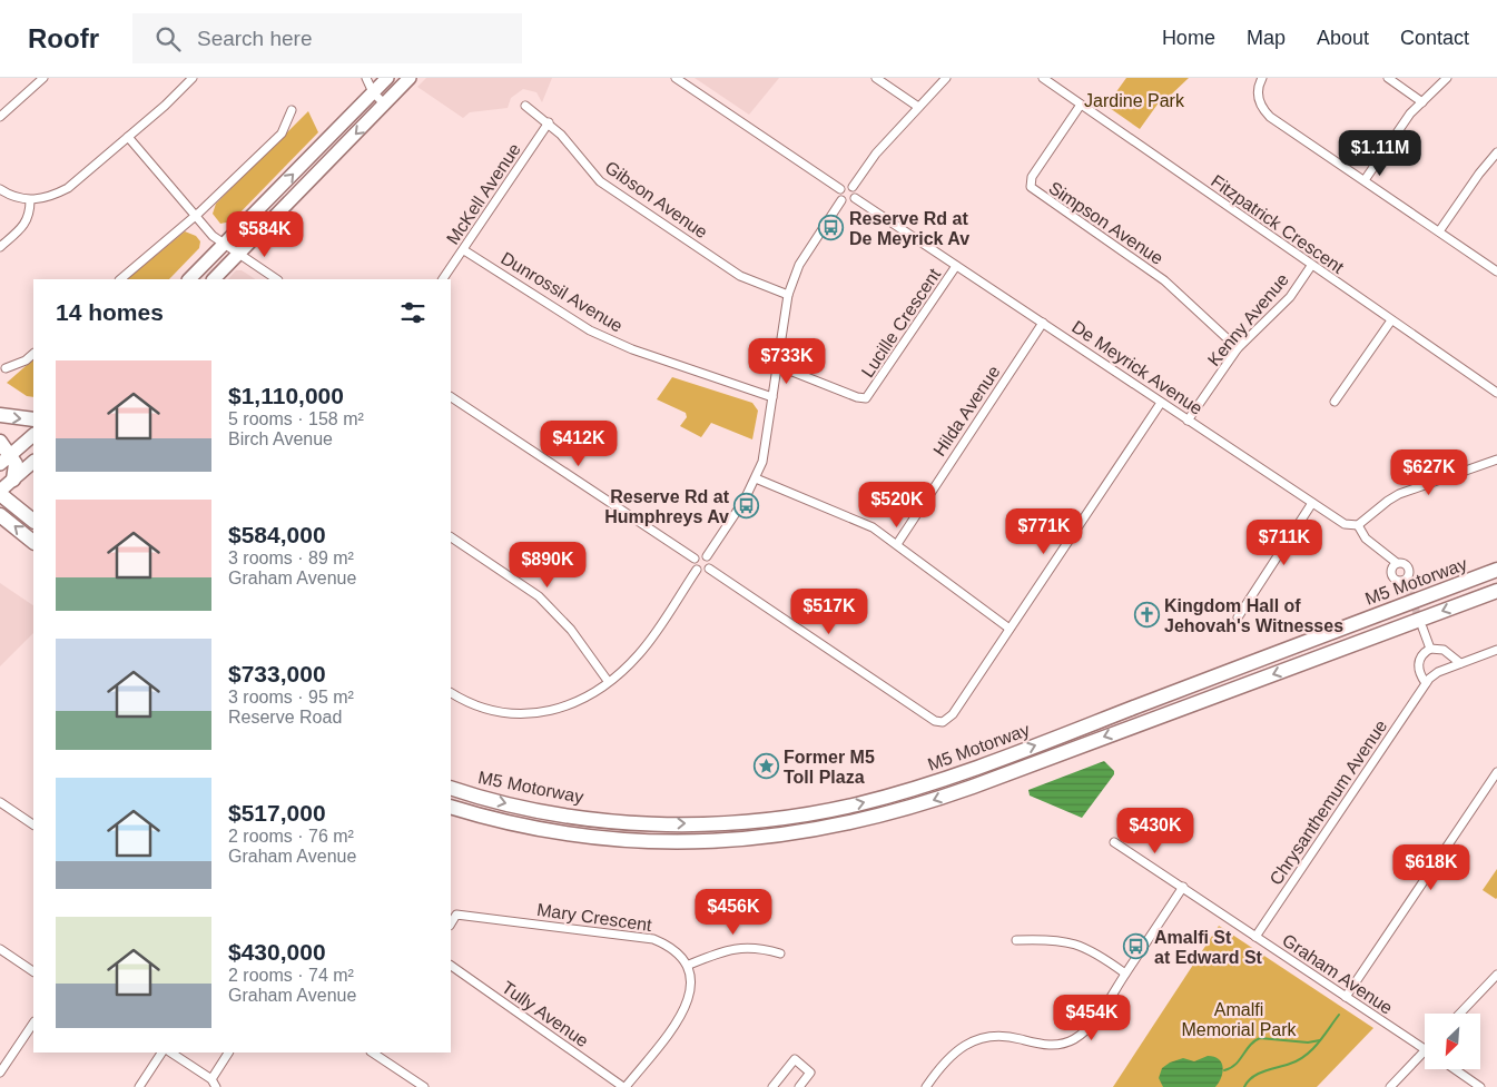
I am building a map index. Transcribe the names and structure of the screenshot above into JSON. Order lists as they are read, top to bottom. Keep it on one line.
{"streets":{"highway":["M5 Motorway"],"street":["McKell Avenue","Gibson Avenue","Simpson Avenue","Fitzpatrick Crescent","Dunrossil Avenue","Kenny Avenue","Lucille Crescent","De Meyrick Avenue","Hilda Avenue","Chrysanthemum Avenue","Mary Crescent","Graham Avenue","Tully Avenue"]},"crossings":[["McKell Avenue","Gibson Avenue"],["McKell Avenue","Dunrossil Avenue"],["Simpson Avenue","Fitzpatrick Crescent"],["Simpson Avenue","Kenny Avenue"],["Fitzpatrick Crescent","Kenny Avenue"],["Kenny Avenue","De Meyrick Avenue"],["Lucille Crescent","De Meyrick Avenue"],["De Meyrick Avenue","Hilda Avenue"],["Chrysanthemum Avenue","Graham Avenue"]],"parks":["Jardine Park","Amalfi Memorial Park"],"places":{"bus stop":["Reserve Rd at De Meyrick Av","Reserve Rd at Humphreys Av","Amalfi St at Edward St"],"church":["Kingdom Hall of Jehovah's Witnesses"],"place":["Former M5 Toll Plaza"]},"north":"bottom left","page":{"header":"Roofr","search":"Search here","nav":["Home","Map","About","Contact"],"price":["$1.11M","$584K","$733K","$412K","$627K","$520K","$771K","$711K","$890K","$517K","$430K","$618K","$456K","$454K"],"heading":"14 homes","list":[{"name":"$1,110,000","note":"5 rooms · 158 m² · Birch Avenue"},{"name":"$584,000","note":"3 rooms · 89 m² · Graham Avenue"},{"name":"$733,000","note":"3 rooms · 95 m² · Reserve Road"},{"name":"$517,000","note":"2 rooms · 76 m² · Graham Avenue"},{"name":"$430,000","note":"2 rooms · 74 m² · Graham Avenue"}]}}
